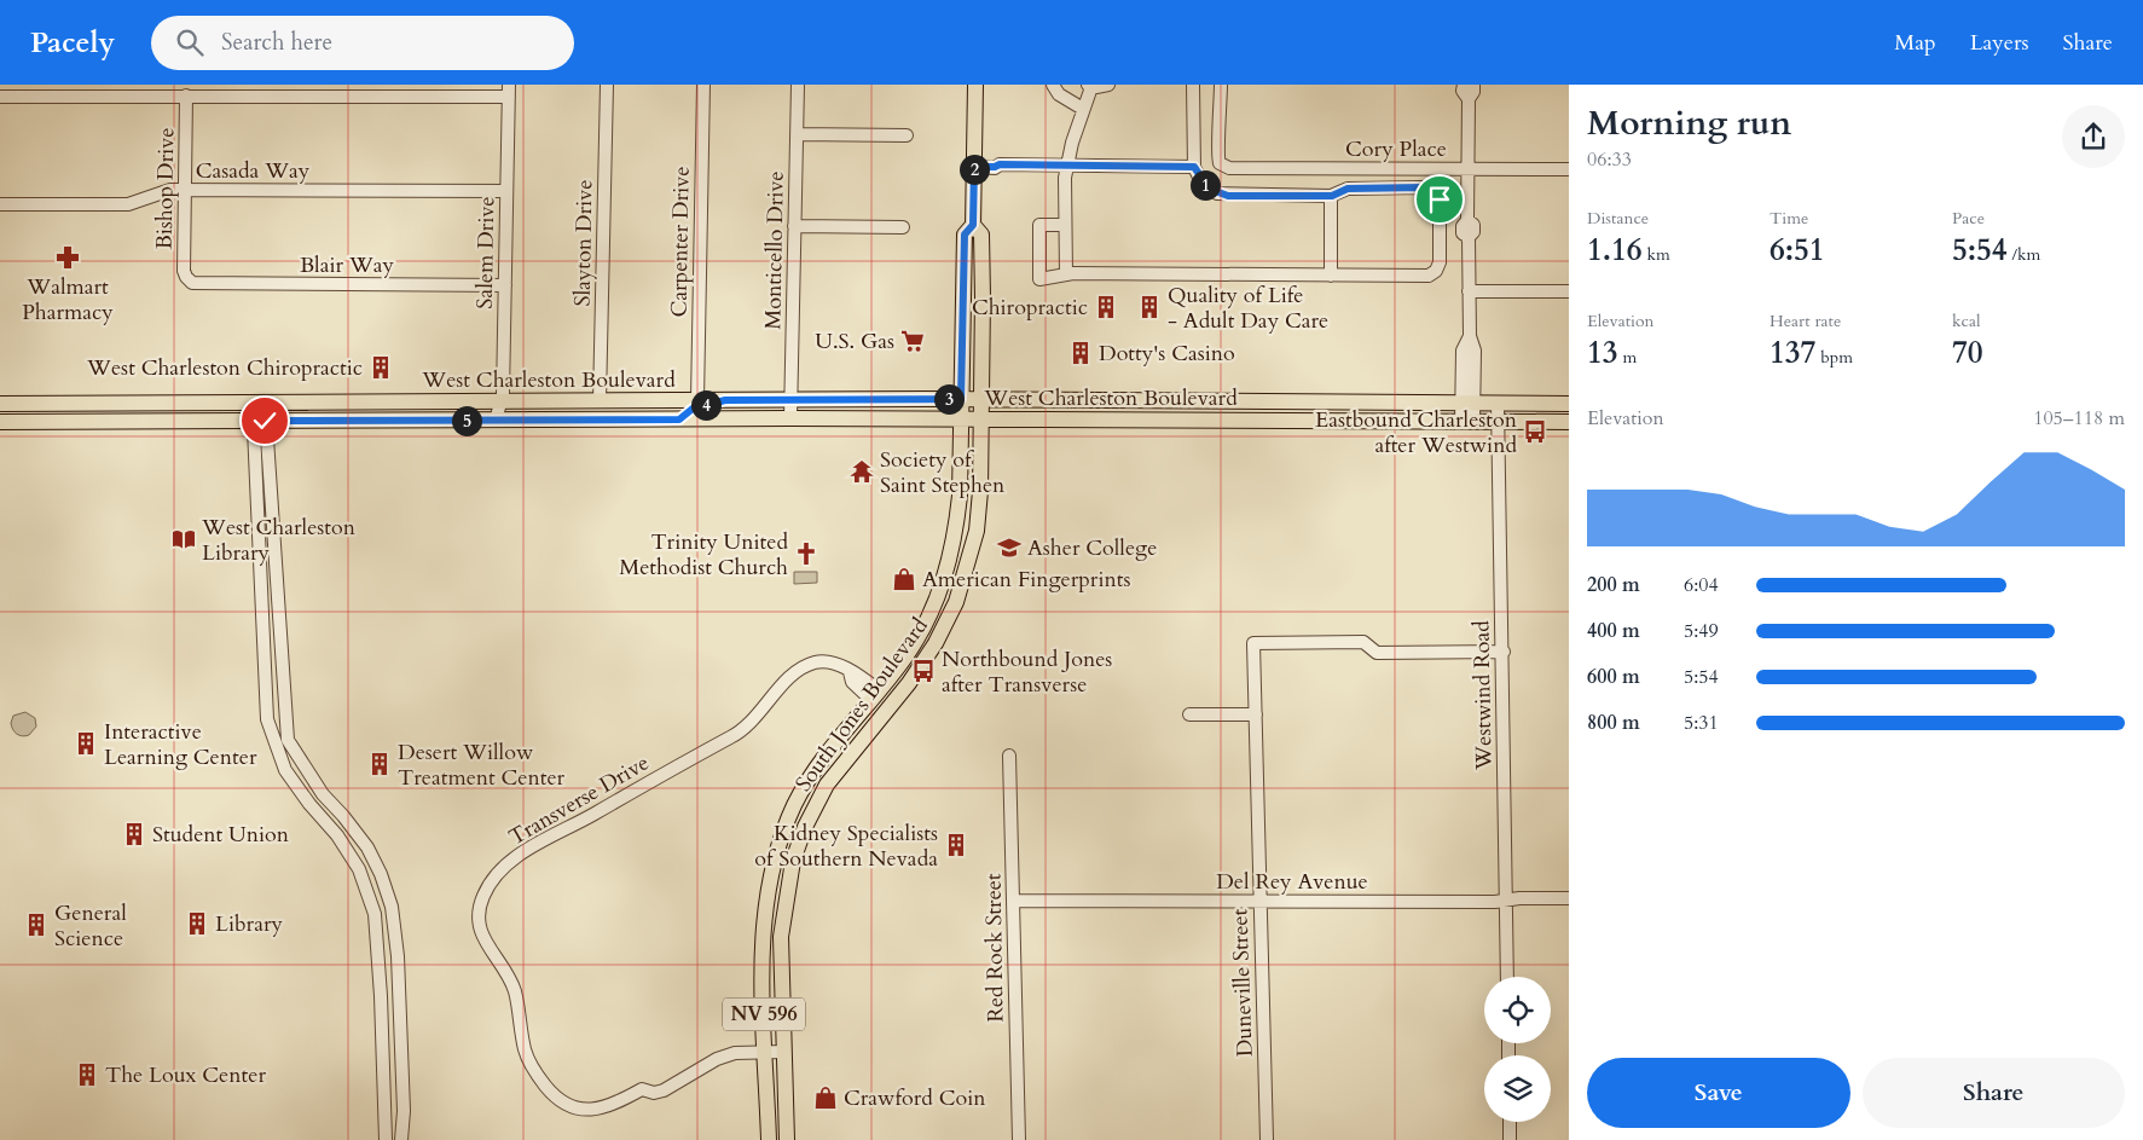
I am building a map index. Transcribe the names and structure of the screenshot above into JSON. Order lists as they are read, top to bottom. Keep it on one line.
{"streets":{"main road":["West Charleston Boulevard","South Jones Boulevard","NV 596"],"street":["Cory Place","Casada Way","Bishop Drive","Carpenter Drive","Slayton Drive","Monticello Drive","Salem Drive","Blair Way","Westwind Road","Transverse Drive","Del Rey Avenue","Red Rock Street","Duneville Street"]},"crossings":[["Casada Way","Bishop Drive"],["Casada Way","Salem Drive"],["Bishop Drive","Blair Way"],["Carpenter Drive","West Charleston Boulevard"],["Slayton Drive","West Charleston Boulevard"],["Monticello Drive","West Charleston Boulevard"],["Salem Drive","Blair Way"],["Salem Drive","West Charleston Boulevard"],["West Charleston Boulevard","Westwind Road"],["West Charleston Boulevard","South Jones Boulevard"],["Westwind Road","Del Rey Avenue"],["Westwind Road","Duneville Street"],["South Jones Boulevard","Transverse Drive"],["Del Rey Avenue","Red Rock Street"],["Del Rey Avenue","Duneville Street"]],"places":{"pharmacy":["Walmart Pharmacy"],"building":["Chiropractic","Quality of Life - Adult Day Care","Dotty's Casino","West Charleston Chiropractic","Interactive Learning Center","Desert Willow Treatment Center","Student Union","Kidney Specialists of Southern Nevada","Library","General Science","The Loux Center"],"supermarket":["U.S. Gas"],"bus stop":["Eastbound Charleston after Westwind","Northbound Jones after Transverse"],"temple":["Society of Saint Stephen"],"library":["West Charleston Library"],"school or university":["Asher College"],"church":["Trinity United Methodist Church"],"shop":["American Fingerprints","Crawford Coin"]},"page":{"header":"Pacely","search":"Search here","nav":["Map","Layers","Share"],"heading":["Morning run","06:33"],"pins":["2","1","3","4","5"],"stats":[["Distance","1.16 km"],["Time","6:51"],["Pace","5:54 /km"],["Elevation","13 m"],["Heart rate","137 bpm"],["kcal","70"]],"chart":["Elevation","105–118 m"],"list":[{"name":"200 m","note":"6:04"},{"name":"400 m","note":"5:49"},{"name":"600 m","note":"5:54"},{"name":"800 m","note":"5:31"}],"buttons":["Save","Share"]}}
